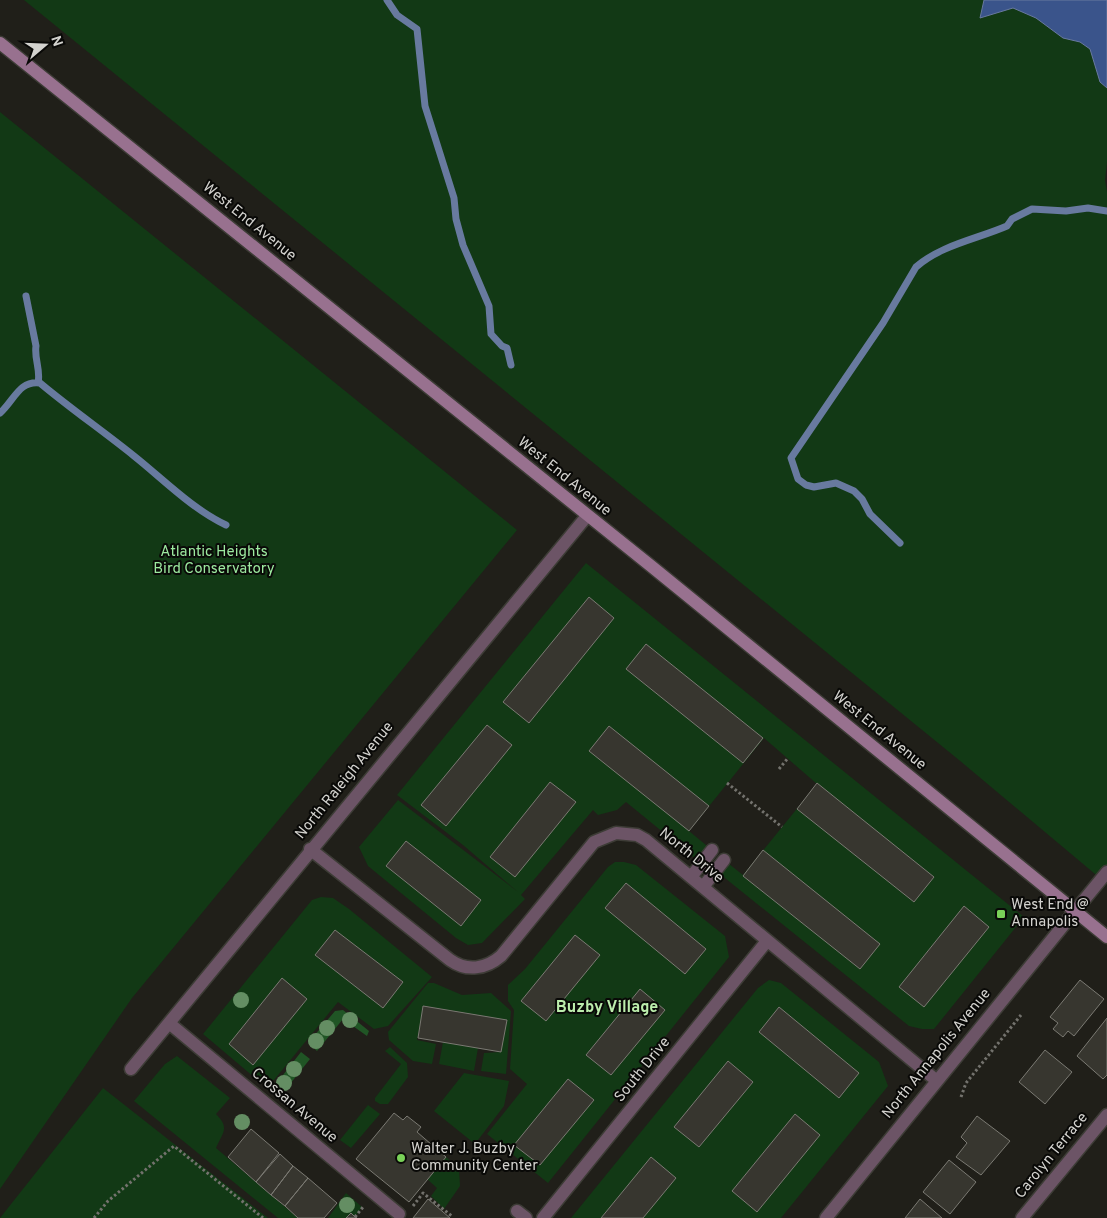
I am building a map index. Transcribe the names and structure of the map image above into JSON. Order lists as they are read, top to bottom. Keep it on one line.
{"streets":{"main road":["West End Avenue"],"street":["North Raleigh Avenue","North Drive","North Annapolis Avenue","South Drive","Crossan Avenue","Carolyn Terrace"]},"crossings":[["West End Avenue","North Raleigh Avenue"],["West End Avenue","North Annapolis Avenue"],["North Raleigh Avenue","North Drive"],["North Raleigh Avenue","Crossan Avenue"],["North Drive","North Annapolis Avenue"],["North Drive","South Drive"]],"districts":["Buzby Village"],"parks":["Atlantic Heights Bird Conservatory"],"places":{"transit":["West End @ Annapolis"],"other":["Walter J. Buzby Community Center"]},"north":"right"}
